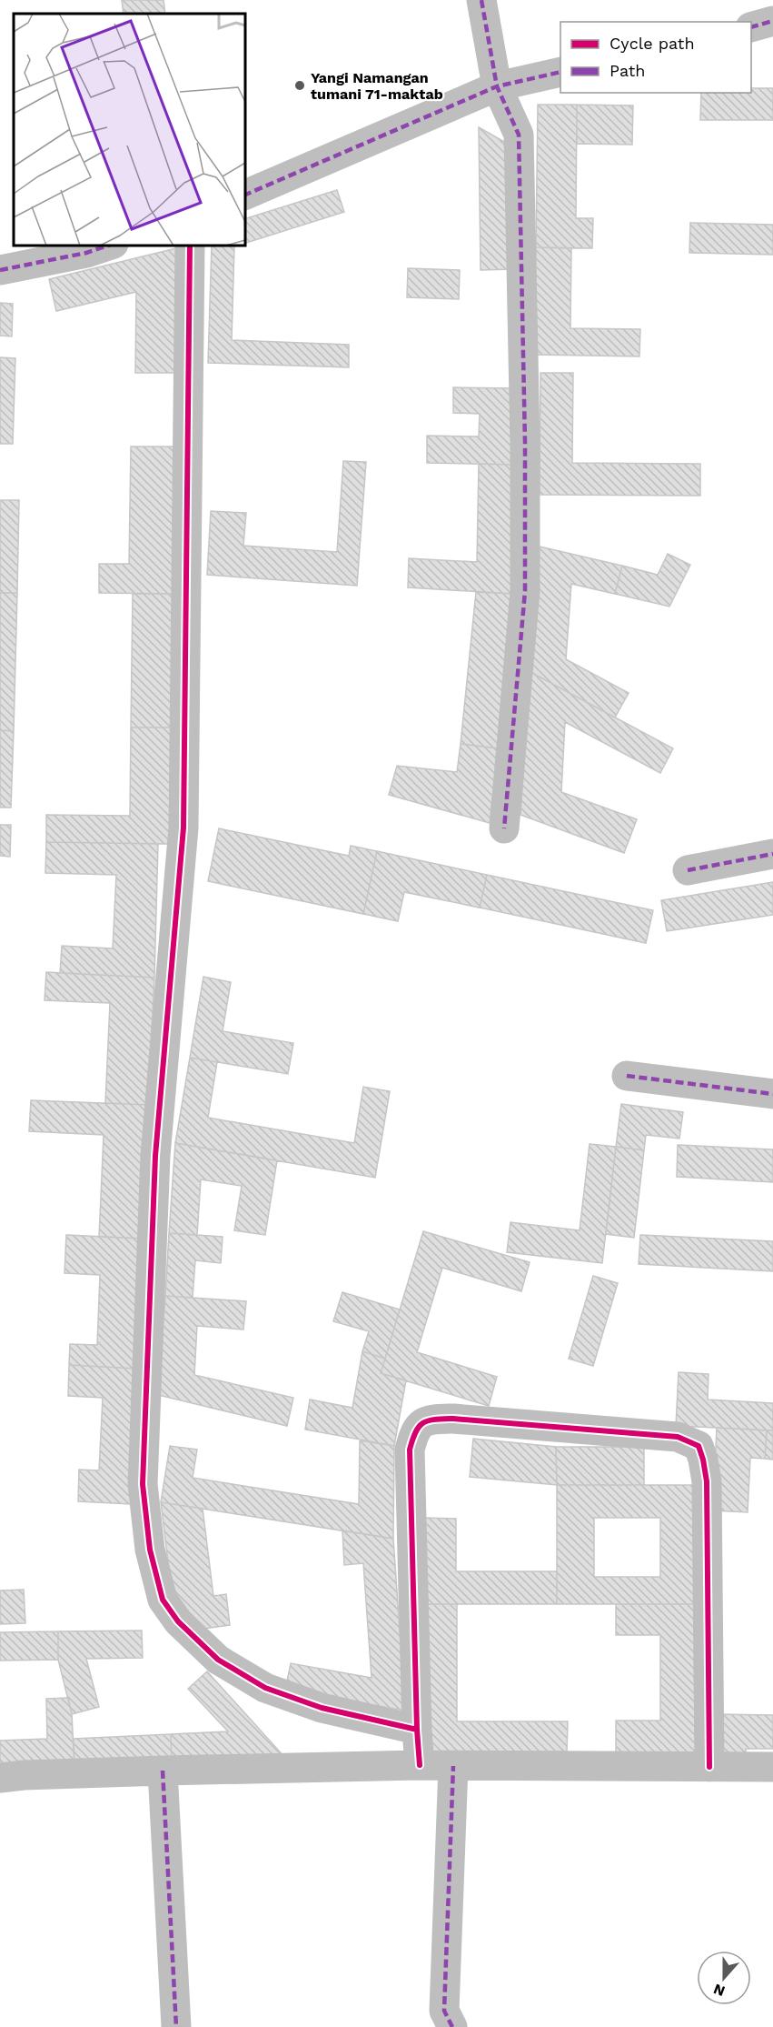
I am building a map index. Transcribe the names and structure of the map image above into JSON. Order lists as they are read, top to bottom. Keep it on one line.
{"places":["Yangi Namangan tumani 71-maktab"],"legend":["Cycle path","Path"],"north":"bottom"}
